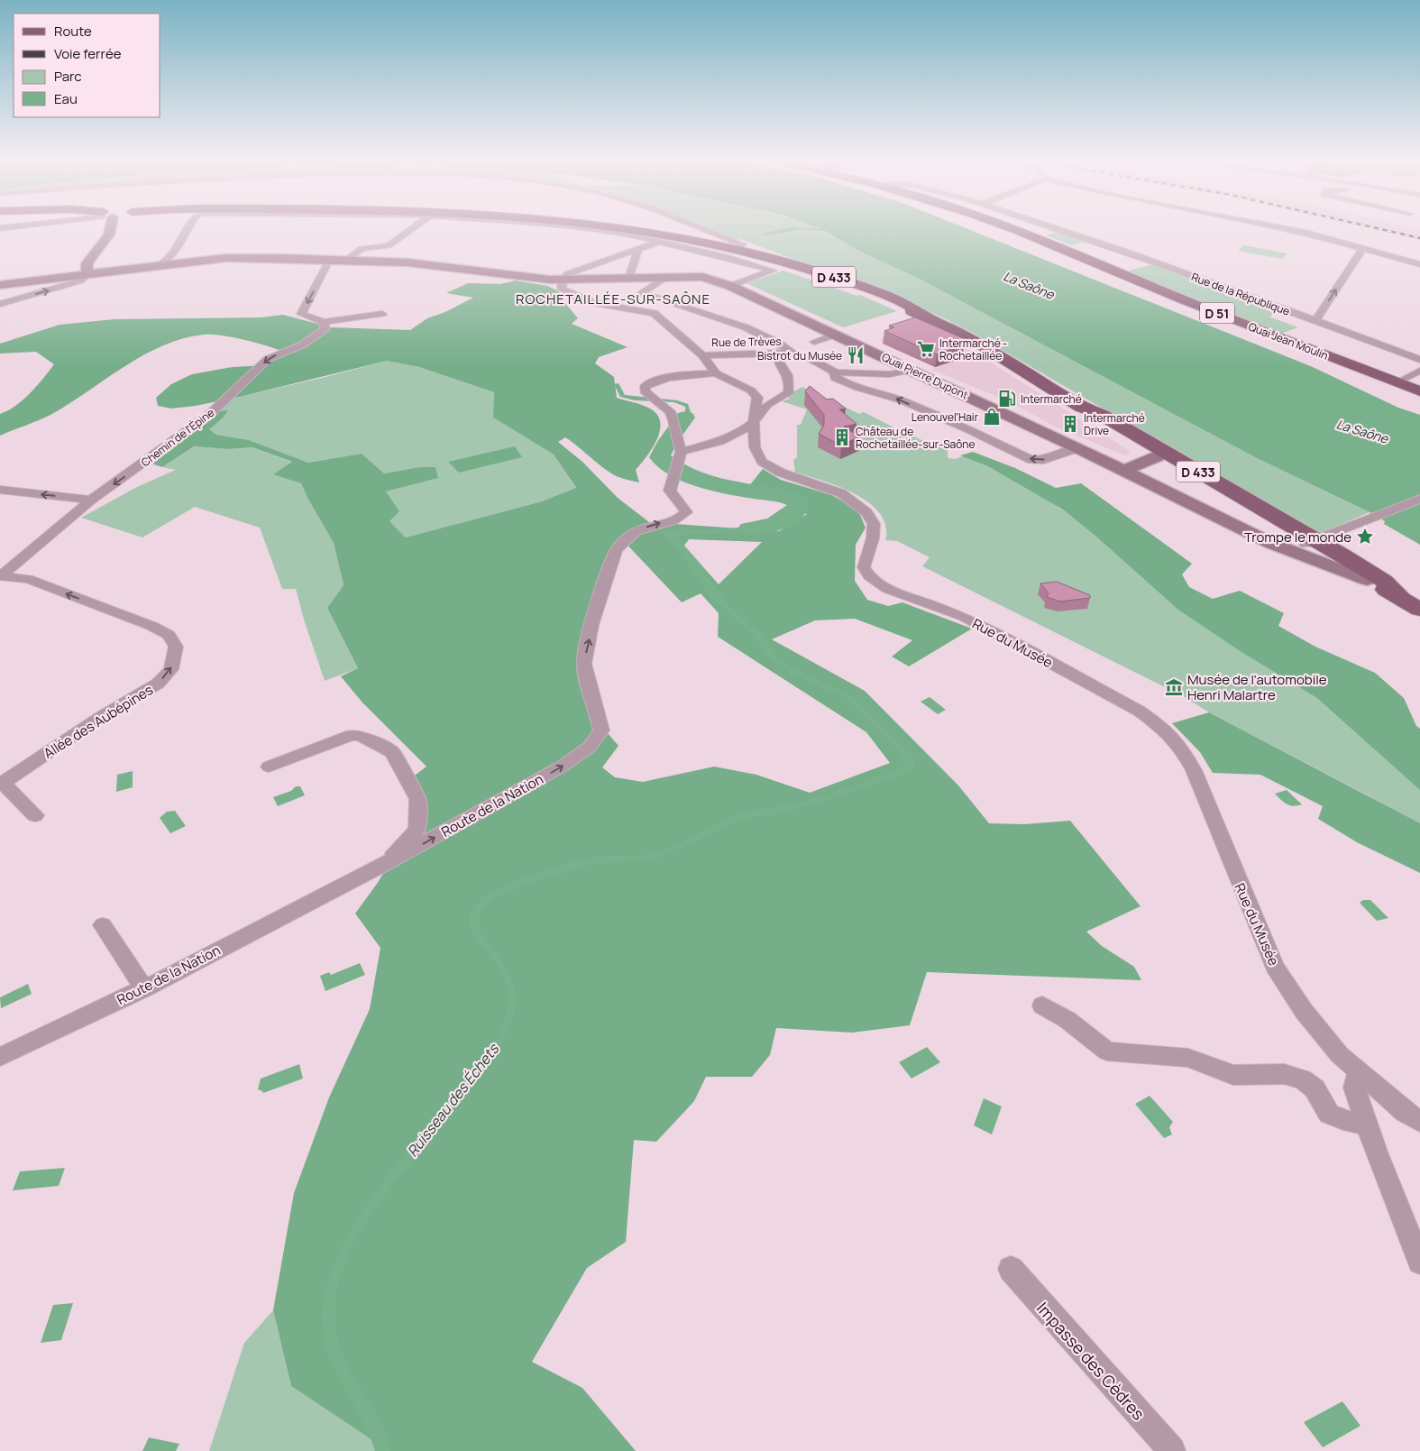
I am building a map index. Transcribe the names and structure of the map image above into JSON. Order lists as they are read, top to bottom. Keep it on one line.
{"streets":{"main road":["D 433","D 51","Quai Jean Moulin","Quai Pierre Dupont"],"street":["Rue de la République","Rue de Trèves","Chemin de l'Épine","Rue du Musée","Allée des Aubépines","Route de la Nation","Impasse des Cèdres"]},"crossings":[["D 433","Quai Pierre Dupont"],["Rue de Trèves","Rue du Musée"],["Quai Pierre Dupont","Rue du Musée"],["Chemin de l'Épine","Allée des Aubépines"]],"one_way":["Chemin de l'Épine","Route de la Nation"],"districts":["ROCHETAILLÉE-SUR-SAÔNE"],"water":["La Saône","Ruisseau des Échets"],"places":{"supermarket":["Intermarché - Rochetaillée"],"restaurant":["Bistrot du Musée"],"fuel station":["Intermarché"],"shop":["Lenouvel'Hair"],"building":["Intermarché Drive","Château de Rochetaillée-sur-Saône"],"place":["Trompe le monde"],"museum":["Musée de l'automobile Henri Malartre"]},"legend":["Route","Voie ferrée","Parc","Eau"]}
